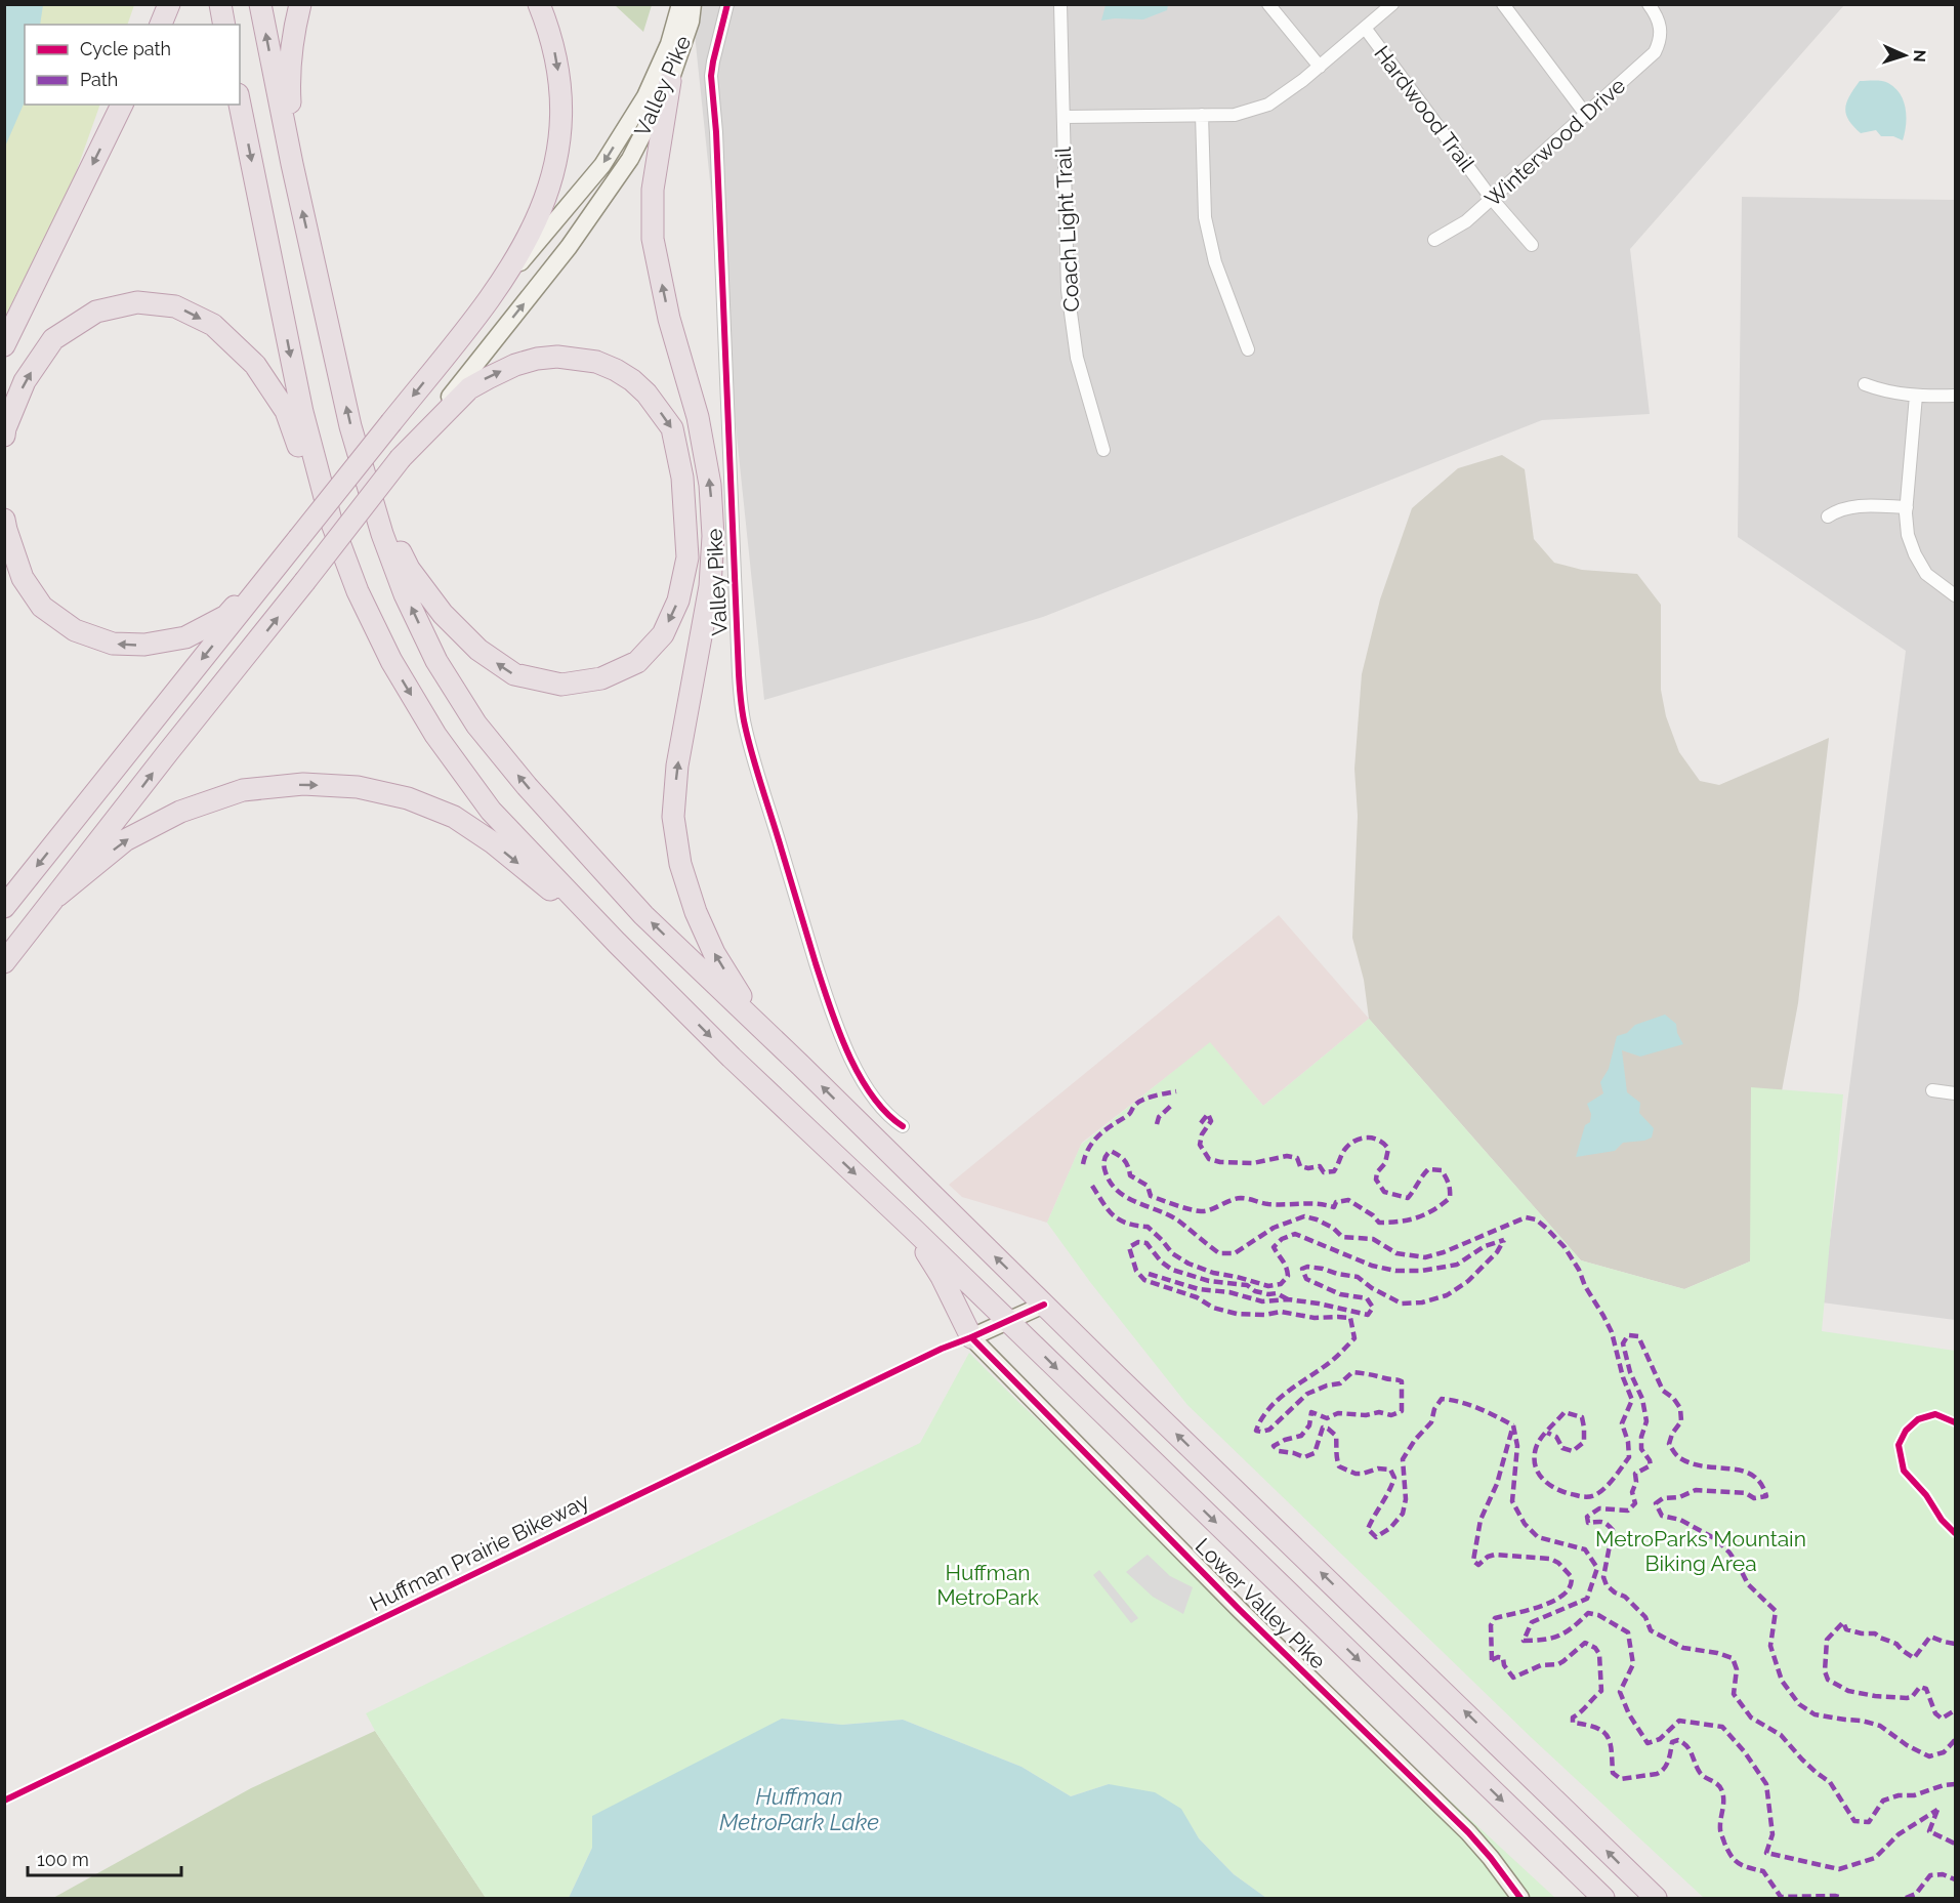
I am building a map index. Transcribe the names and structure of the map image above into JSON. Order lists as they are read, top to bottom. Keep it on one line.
{"streets":{"street":["Valley Pike","Hardwood Trail","Winterwood Drive","Coach Light Trail","Lower Valley Pike"],"cycle path":["Huffman Prairie Bikeway"]},"crossings":[["Hardwood Trail","Winterwood Drive"]],"water":["Huffman MetroPark Lake"],"parks":["MetroParks Mountain Biking Area","Huffman MetroPark"],"legend":["Cycle path","Path"],"scale_bar":"100 m","north":"right"}
